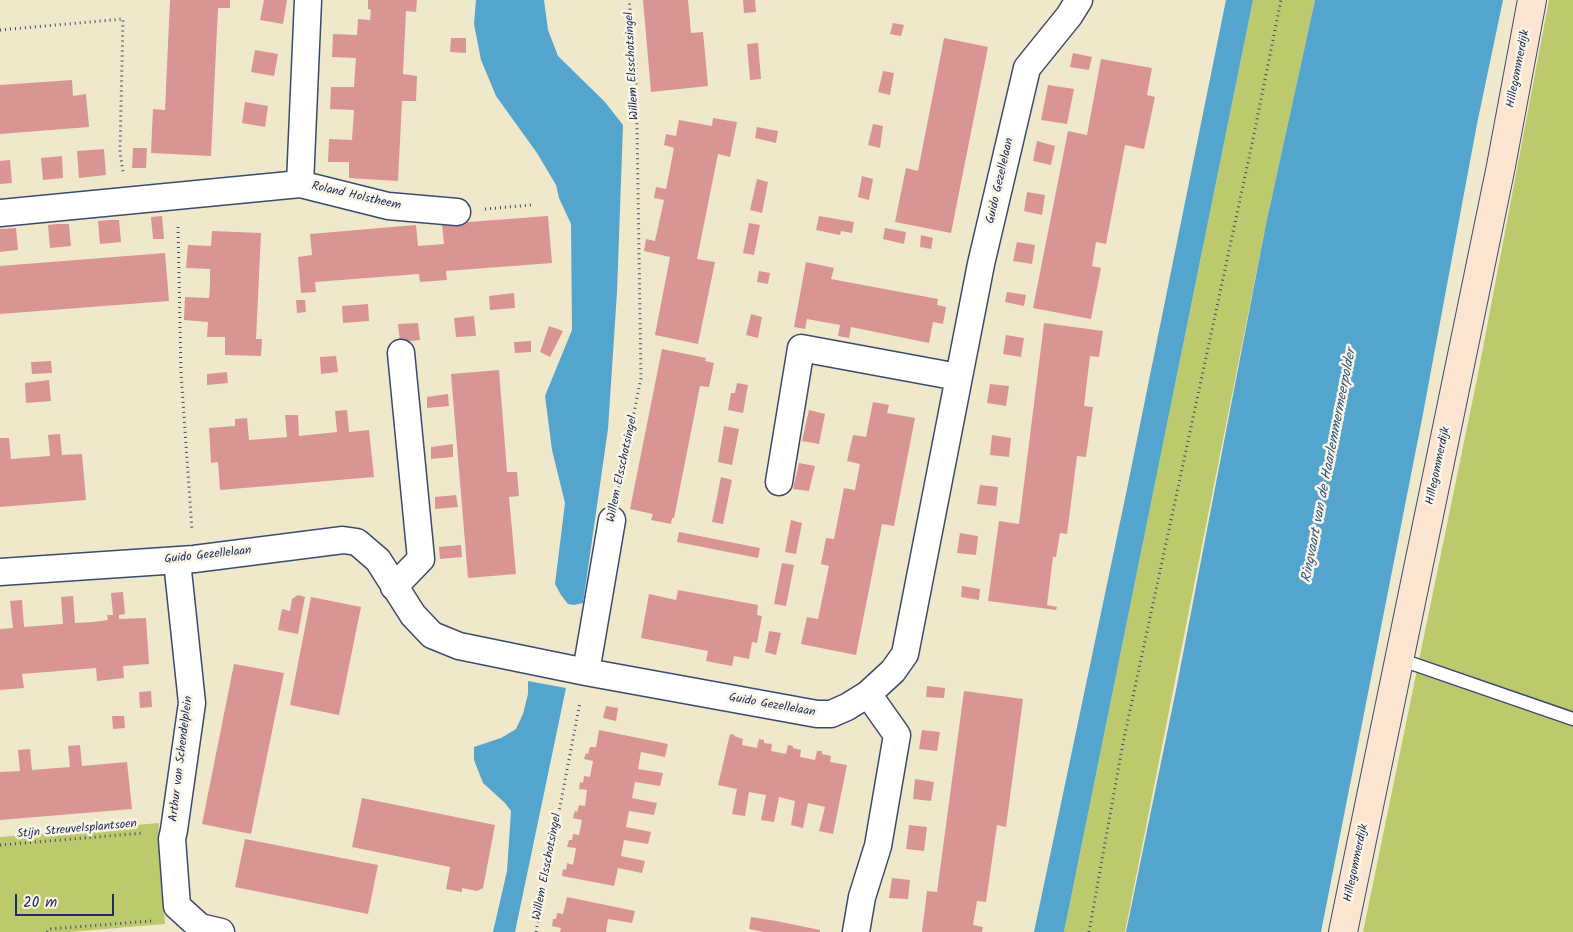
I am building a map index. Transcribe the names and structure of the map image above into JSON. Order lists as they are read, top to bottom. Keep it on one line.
{"streets":{"street":["Willem Elsschotsingel","Hillegommerdijk","Guido Gezellelaan","Roland Holstheem","Arthur van Schendelplein"],"path":["Stijn Streuvelsplantsoen"]},"crossings":[["Willem Elsschotsingel","Guido Gezellelaan"],["Guido Gezellelaan","Arthur van Schendelplein"],["Arthur van Schendelplein","Stijn Streuvelsplantsoen"]],"water":["Ringvaart van de Haarlemmermeerpolder"],"scale_bar":"20 m"}
